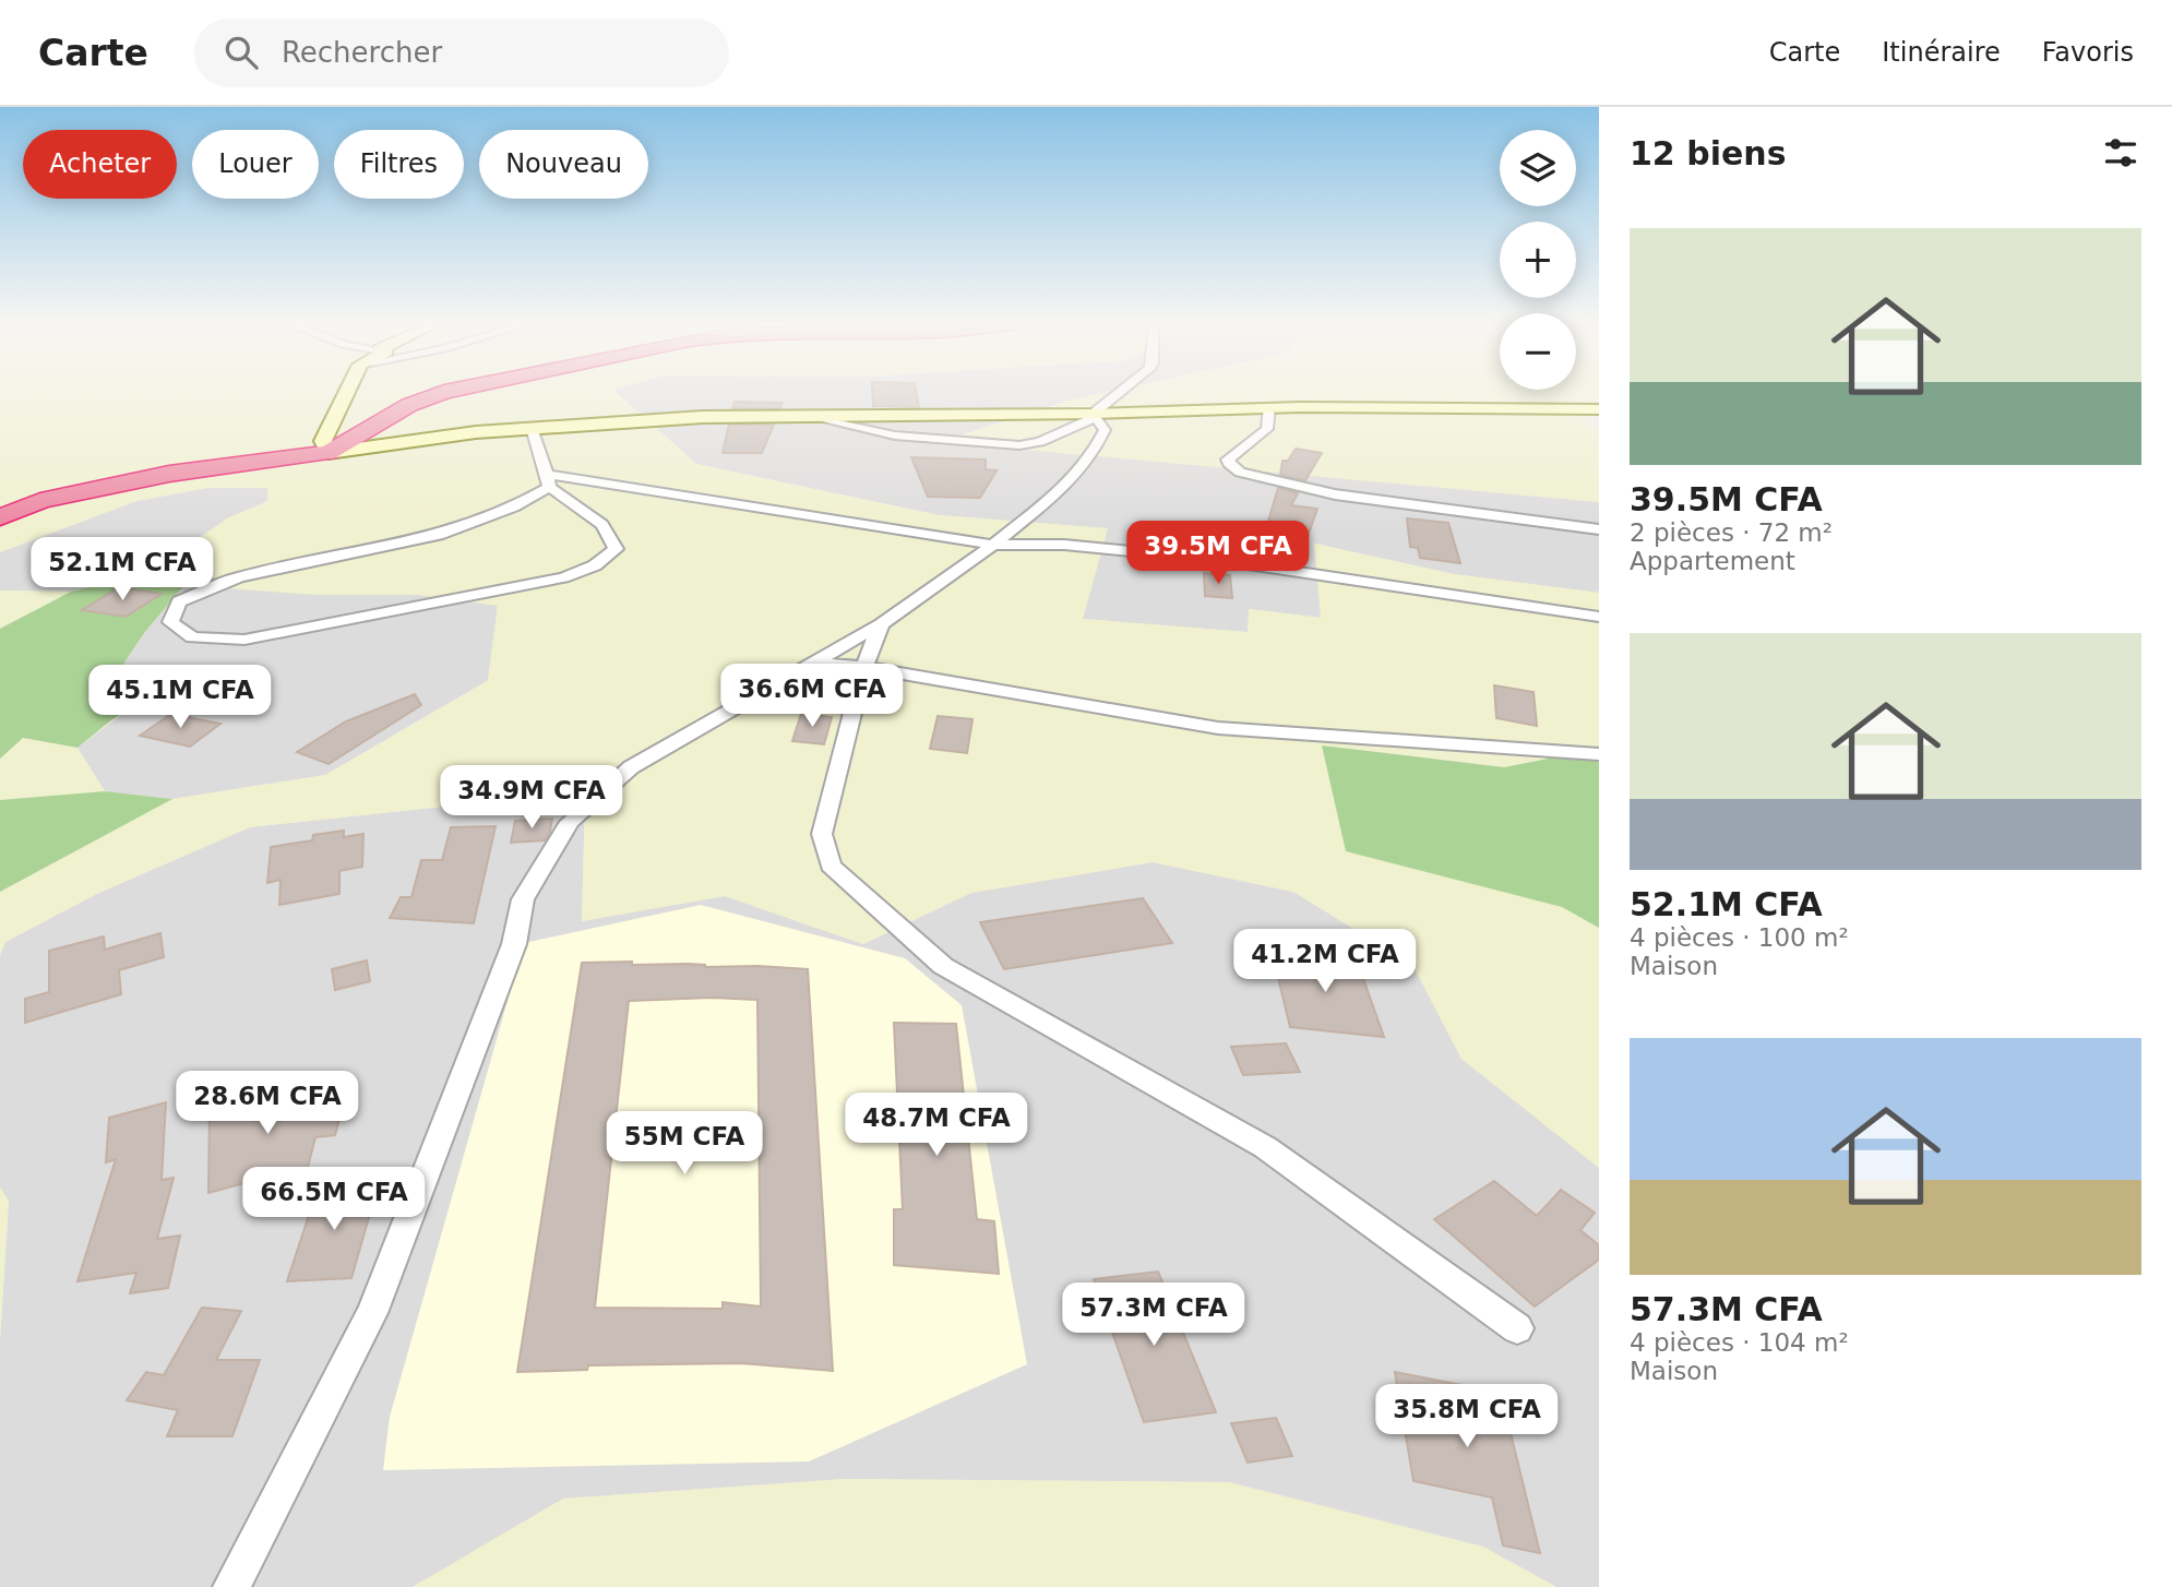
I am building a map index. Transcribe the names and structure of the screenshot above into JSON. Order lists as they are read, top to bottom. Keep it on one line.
{"page":{"header":"Carte","search":"Rechercher","nav":["Carte","Itinéraire","Favoris"],"heading":"12 biens","map_buttons":["+","−"],"chip":["Acheter","Louer","Filtres","Nouveau"],"list":[{"name":"39.5M CFA","note":"2 pièces · 72 m² · Appartement"},{"name":"52.1M CFA","note":"4 pièces · 100 m² · Maison"},{"name":"57.3M CFA","note":"4 pièces · 104 m² · Maison"}],"price":["39.5M CFA","52.1M CFA","36.6M CFA","45.1M CFA","34.9M CFA","41.2M CFA","28.6M CFA","48.7M CFA","55M CFA","66.5M CFA","57.3M CFA","35.8M CFA"]}}
